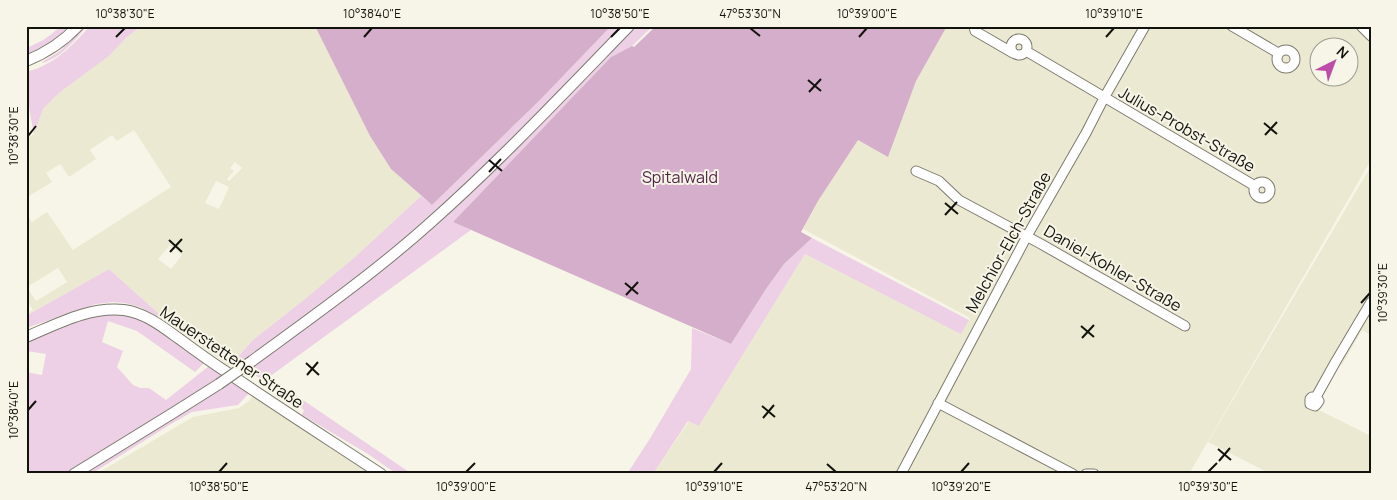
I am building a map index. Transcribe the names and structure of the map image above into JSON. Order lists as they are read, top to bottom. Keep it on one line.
{"streets":{"main road":["Mauerstettener Straße"],"street":["Julius-Probst-Straße","Melchior-Elch-Straße","Daniel-Kohler-Straße"]},"crossings":[["Julius-Probst-Straße","Melchior-Elch-Straße"],["Melchior-Elch-Straße","Daniel-Kohler-Straße"]],"parks":["Spitalwald"],"north":"top right","coordinates":["10°38'30\"E","10°38'40\"E","10°38'50\"E","47°53'30\"N","10°39'00\"E","10°39'10\"E","10°39'30\"E","47°53'20\"N","10°39'20\"E"]}
